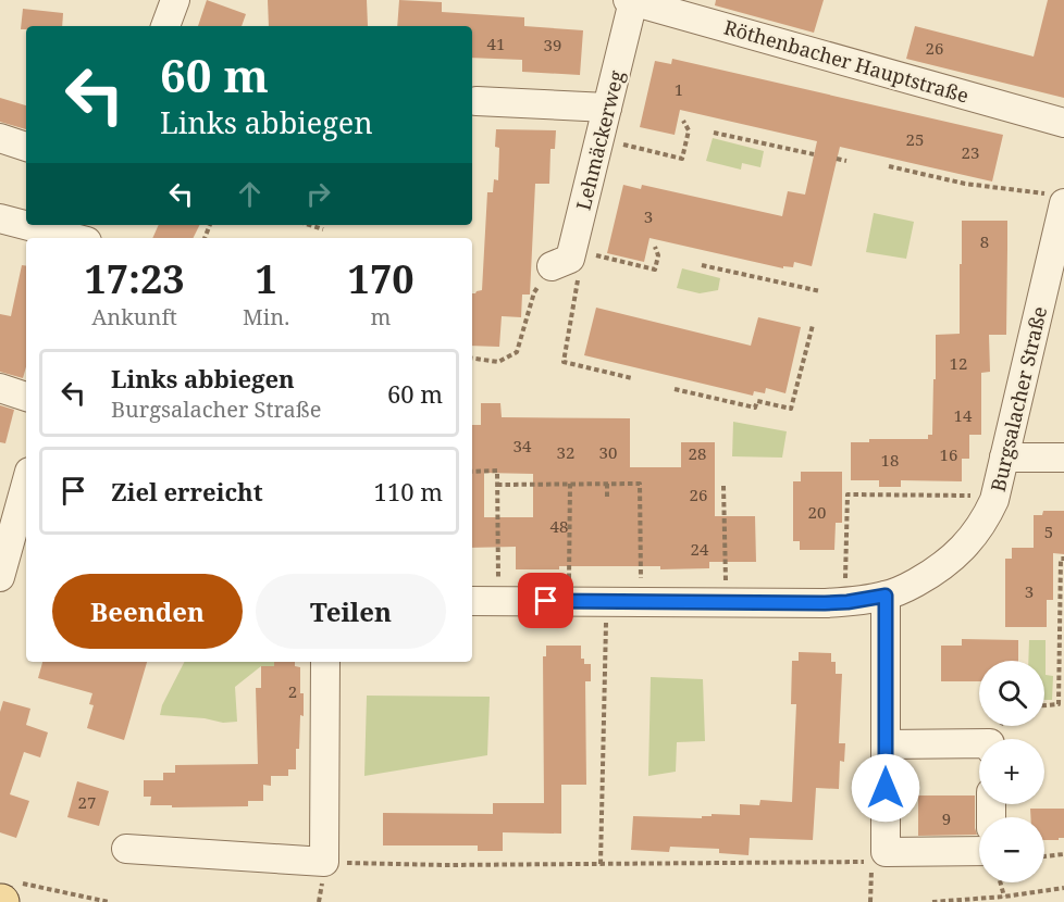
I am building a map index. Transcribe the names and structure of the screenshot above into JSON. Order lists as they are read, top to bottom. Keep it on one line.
{"streets":{"street":["Röthenbacher Hauptstraße","Lehmäckerweg","Burgsalacher Straße"]},"crossings":[["Röthenbacher Hauptstraße","Lehmäckerweg"]],"house_numbers":["41","39","26","1","25","23","3","8","12","14","34","32","30","28","16","18","26","20","48","5","24","3","2","27","9"],"page":{"turn":["60 m","Links abbiegen"],"eta":["17:23","Ankunft","1","Min.","170","m"],"list":[{"name":"Links abbiegen","note":"Burgsalacher Straße","value":"60 m"},{"name":"Ziel erreicht","value":"110 m"}],"buttons":["Beenden","Teilen"],"map_buttons":["+","−"]}}
